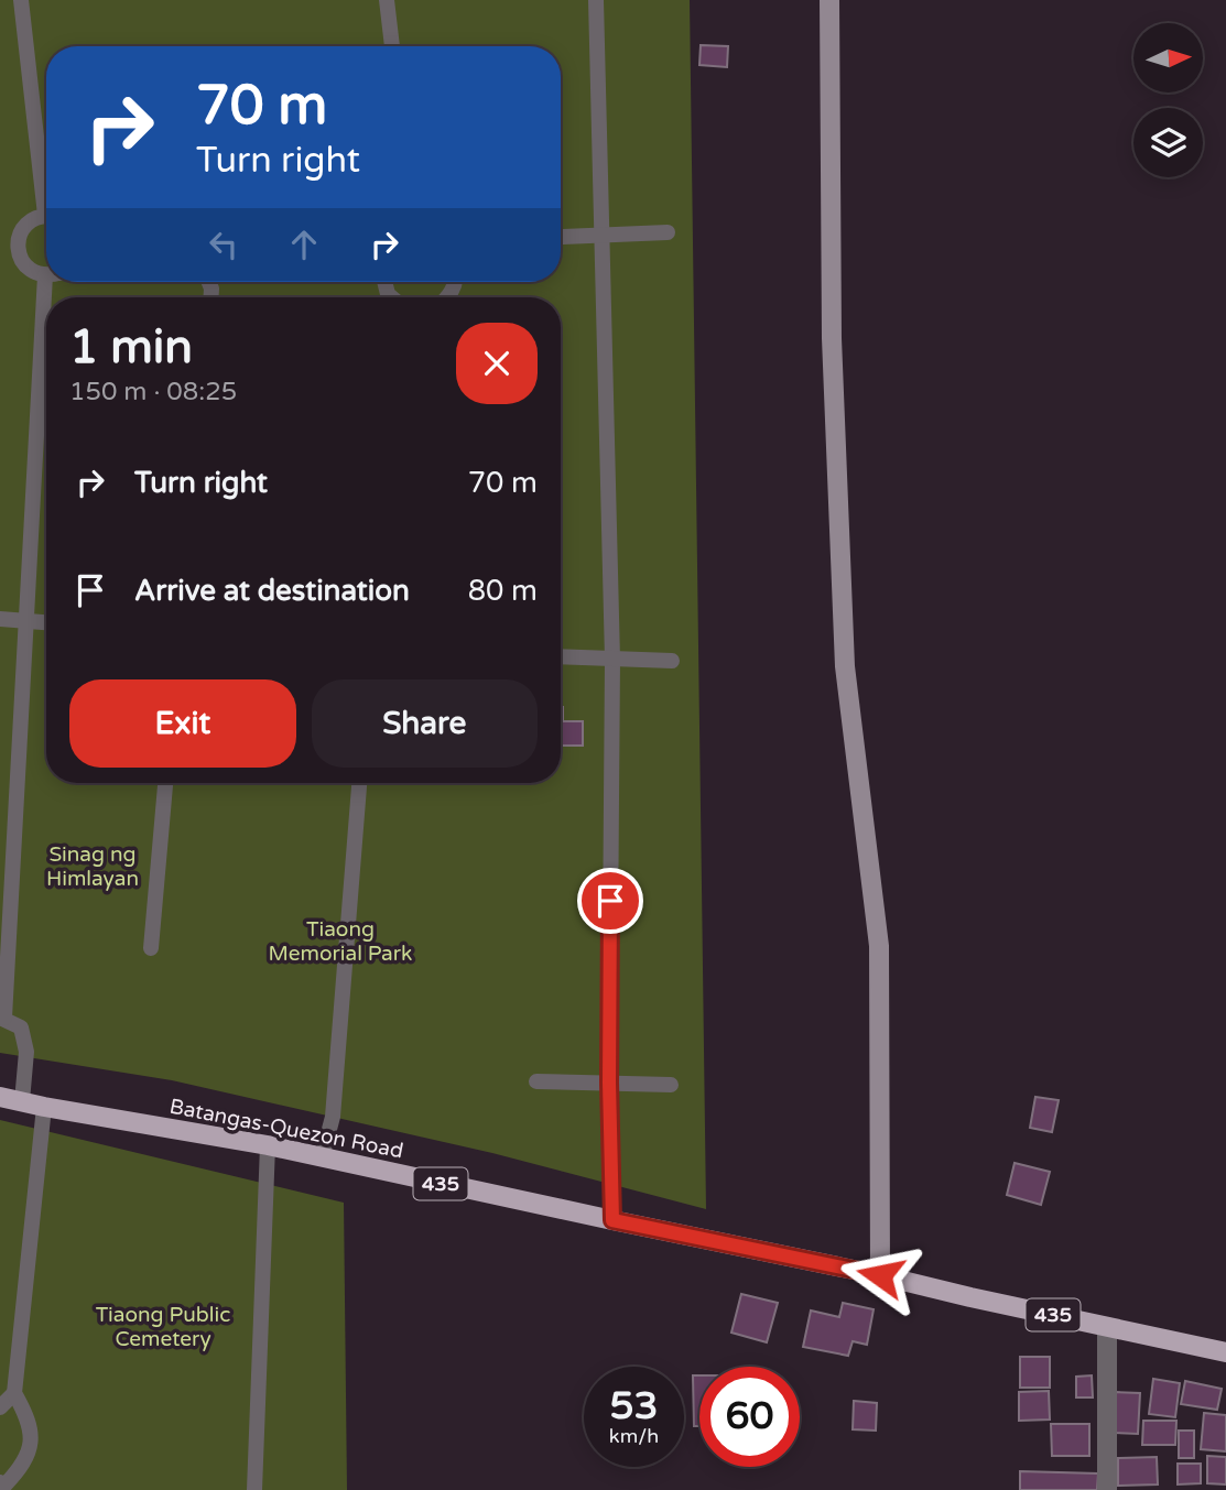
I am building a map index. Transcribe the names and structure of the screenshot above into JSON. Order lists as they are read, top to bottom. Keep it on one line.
{"streets":{"main road":["Batangas-Quezon Road","435"]},"crossings":[["Batangas-Quezon Road","435"]],"parks":["Sinag ng Himlayan","Tiaong Memorial Park","Tiaong Public Cemetery"],"north":"right","page":{"turn":["70 m","Turn right"],"heading":["1 min","150 m · 08:25"],"list":[{"name":"Turn right","value":"70 m"},{"name":"Arrive at destination","value":"80 m"}],"buttons":["Exit","Share"],"speed":"53 km/h","limit":"60"}}
